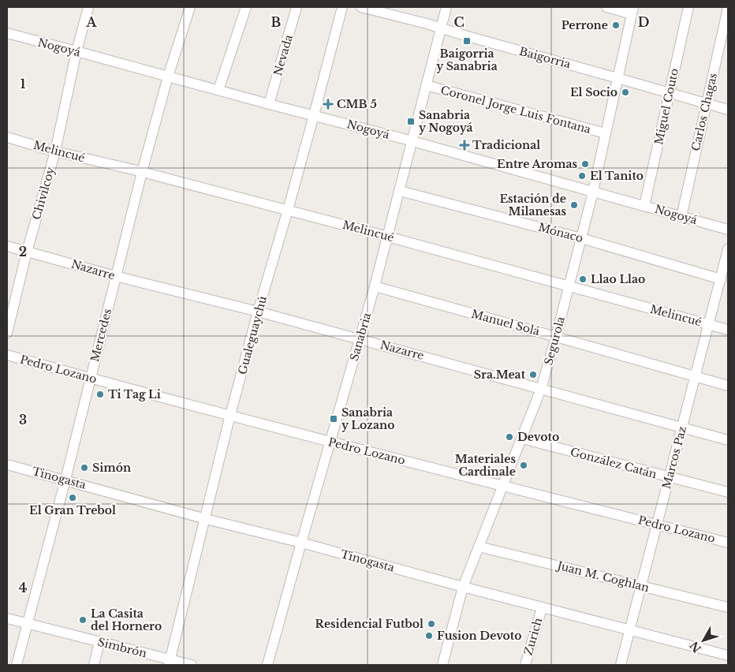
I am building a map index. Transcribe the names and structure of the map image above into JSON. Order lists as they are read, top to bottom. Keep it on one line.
{"streets":{"street":["Nogoyá","Nevada","Baigorria","Miguel Couto","Coronel Jorge Luis Fontana","Carlos Chagas","Melincué","Chivilcoy","Mónaco","Nazarre","Manuel Solá","Mercedes","Gualeguaychú","Sanabria","Segurola","Pedro Lozano","Marcos Paz","González Catán","Tinogasta","Juan M. Coghlan","Zurich","Simbrón"]},"crossings":[["Nogoyá","Nevada"],["Nogoyá","Miguel Couto"],["Nogoyá","Carlos Chagas"],["Nogoyá","Chivilcoy"],["Nogoyá","Mercedes"],["Nogoyá","Gualeguaychú"],["Nogoyá","Sanabria"],["Nogoyá","Segurola"],["Baigorria","Miguel Couto"],["Baigorria","Carlos Chagas"],["Baigorria","Sanabria"],["Baigorria","Segurola"],["Coronel Jorge Luis Fontana","Sanabria"],["Coronel Jorge Luis Fontana","Segurola"],["Melincué","Chivilcoy"],["Melincué","Mercedes"],["Melincué","Gualeguaychú"],["Melincué","Sanabria"],["Melincué","Segurola"],["Melincué","Marcos Paz"],["Chivilcoy","Nazarre"],["Mónaco","Sanabria"],["Mónaco","Segurola"],["Mónaco","Marcos Paz"],["Nazarre","Mercedes"],["Nazarre","Gualeguaychú"],["Nazarre","Sanabria"],["Nazarre","Segurola"],["Nazarre","Marcos Paz"],["Manuel Solá","Sanabria"],["Manuel Solá","Segurola"],["Manuel Solá","Marcos Paz"],["Mercedes","Pedro Lozano"],["Mercedes","Tinogasta"],["Mercedes","Simbrón"],["Gualeguaychú","Pedro Lozano"],["Gualeguaychú","Tinogasta"],["Gualeguaychú","Simbrón"],["Sanabria","Pedro Lozano"],["Sanabria","Tinogasta"],["Segurola","Pedro Lozano"],["Segurola","González Catán"],["Segurola","Tinogasta"],["Segurola","Juan M. Coghlan"],["Pedro Lozano","Marcos Paz"],["Marcos Paz","González Catán"],["Marcos Paz","Tinogasta"],["Marcos Paz","Juan M. Coghlan"],["Tinogasta","Zurich"]],"places":{"other":["Perrone","El Socio","Entre Aromas","El Tanito","Estación de Milanesas","Llao Llao","Sra.Meat","Ti Tag Li","Devoto","Materiales Cardinale","Simón","El Gran Trebol","La Casita del Hornero","Residencial Futbol","Fusion Devoto"],"transit":["Baigorria y Sanabria","Sanabria y Nogoyá","Sanabria y Lozano"],"health":["CMB 5","Tradicional"]},"north":"bottom left","grid":{"columns":["A","B","C","D"],"rows":["1","2","3","4"]}}
